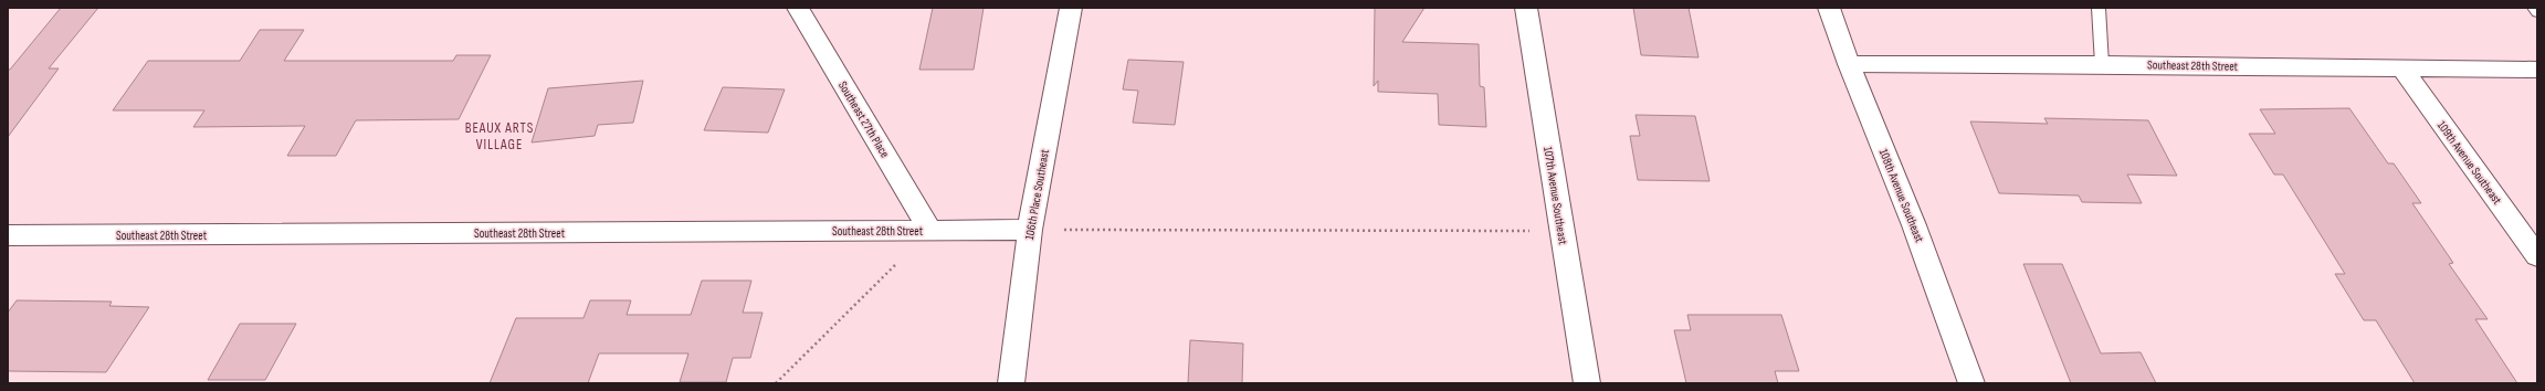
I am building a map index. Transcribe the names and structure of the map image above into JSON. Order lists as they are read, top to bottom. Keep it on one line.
{"streets":{"street":["Southeast 28th Street","Southeast 27th Place","109th Avenue Southeast","106th Place Southeast","107th Avenue Southeast","108th Avenue Southeast"]},"crossings":[["Southeast 28th Street","Southeast 27th Place"],["Southeast 28th Street","109th Avenue Southeast"],["Southeast 28th Street","106th Place Southeast"],["Southeast 28th Street","108th Avenue Southeast"]],"districts":["BEAUX ARTS VILLAGE"]}
